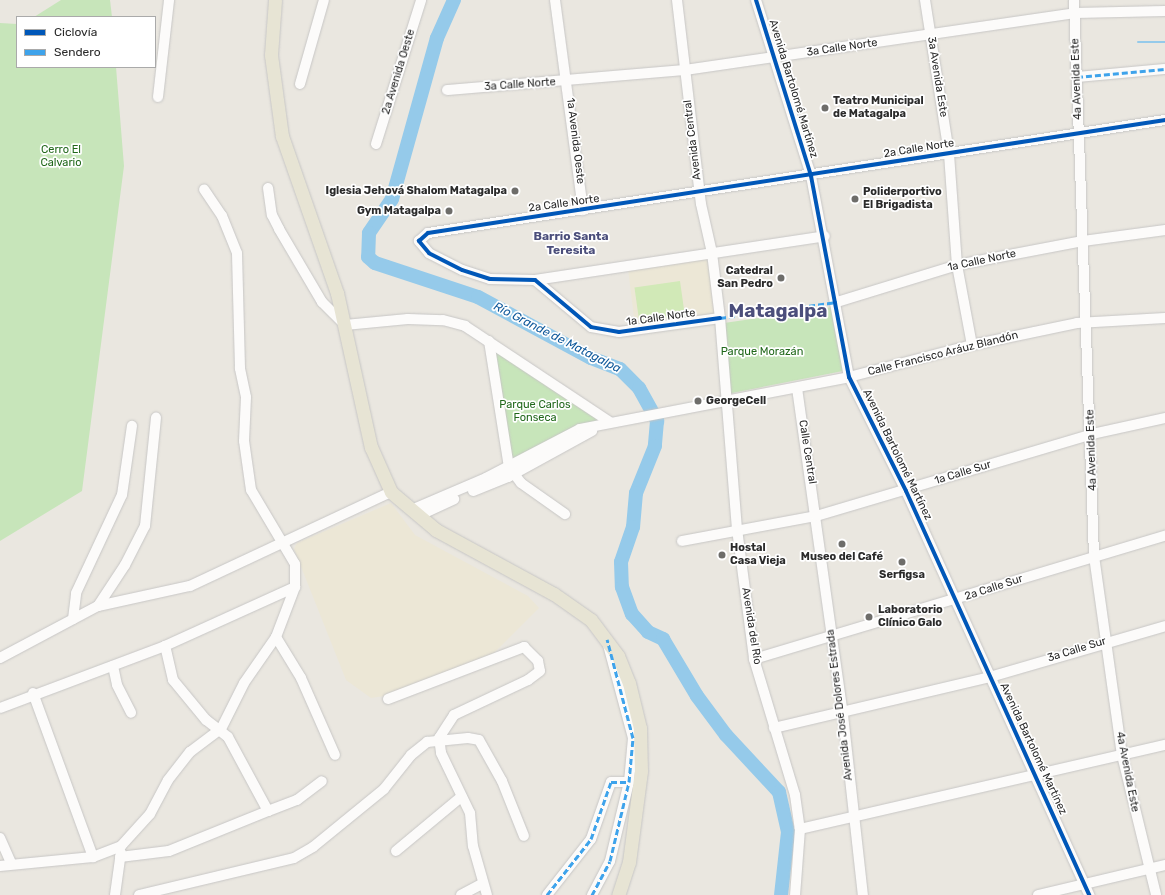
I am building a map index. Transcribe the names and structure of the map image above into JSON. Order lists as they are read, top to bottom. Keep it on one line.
{"streets":{"street":["3a Calle Norte","2a Avenida Oeste","3a Avenida Este","4a Avenida Este","Avenida Bartolomé Martínez","Avenida Central","1a Avenida Oeste","2a Calle Norte","1a Calle Norte","Calle Francisco Aráuz Blandón","Calle Central","1a Calle Sur","2a Calle Sur","Avenida del Río","3a Calle Sur","Avenida José Dolores Estrada"]},"crossings":[["3a Calle Norte","3a Avenida Este"],["3a Calle Norte","4a Avenida Este"],["3a Calle Norte","Avenida Bartolomé Martínez"],["3a Calle Norte","Avenida Central"],["3a Calle Norte","1a Avenida Oeste"],["3a Avenida Este","2a Calle Norte"],["3a Avenida Este","1a Calle Norte"],["3a Avenida Este","Calle Francisco Aráuz Blandón"],["4a Avenida Este","2a Calle Norte"],["4a Avenida Este","1a Calle Norte"],["4a Avenida Este","Calle Francisco Aráuz Blandón"],["4a Avenida Este","1a Calle Sur"],["4a Avenida Este","2a Calle Sur"],["4a Avenida Este","3a Calle Sur"],["Avenida Bartolomé Martínez","2a Calle Norte"],["Avenida Bartolomé Martínez","1a Calle Norte"],["Avenida Bartolomé Martínez","Calle Francisco Aráuz Blandón"],["Avenida Bartolomé Martínez","1a Calle Sur"],["Avenida Bartolomé Martínez","2a Calle Sur"],["Avenida Bartolomé Martínez","3a Calle Sur"],["Avenida Central","2a Calle Norte"],["Avenida Central","1a Calle Norte"],["Avenida Central","Calle Francisco Aráuz Blandón"],["Avenida Central","Avenida del Río"],["1a Avenida Oeste","2a Calle Norte"],["2a Calle Norte","1a Calle Norte"],["Calle Francisco Aráuz Blandón","Calle Central"],["Calle Francisco Aráuz Blandón","Avenida del Río"],["Calle Central","1a Calle Sur"],["Calle Central","Avenida José Dolores Estrada"],["1a Calle Sur","Avenida del Río"],["1a Calle Sur","Avenida José Dolores Estrada"],["2a Calle Sur","Avenida del Río"],["2a Calle Sur","Avenida José Dolores Estrada"],["Avenida del Río","3a Calle Sur"],["3a Calle Sur","Avenida José Dolores Estrada"]],"districts":["Barrio Santa Teresita","Matagalpa"],"water":["Río Grande de Matagalpa"],"parks":["Cerro El Calvario","Parque Morazán","Parque Carlos Fonseca"],"places":["Teatro Municipal de Matagalpa","Iglesia Jehová Shalom Matagalpa","Poliderportivo El Brigadista","Gym Matagalpa","Catedral San Pedro","GeorgeCell","Museo del Café","Hostal Casa Vieja","Serfigsa","Laboratorio Clínico Galo"],"legend":["Ciclovía","Sendero"]}
